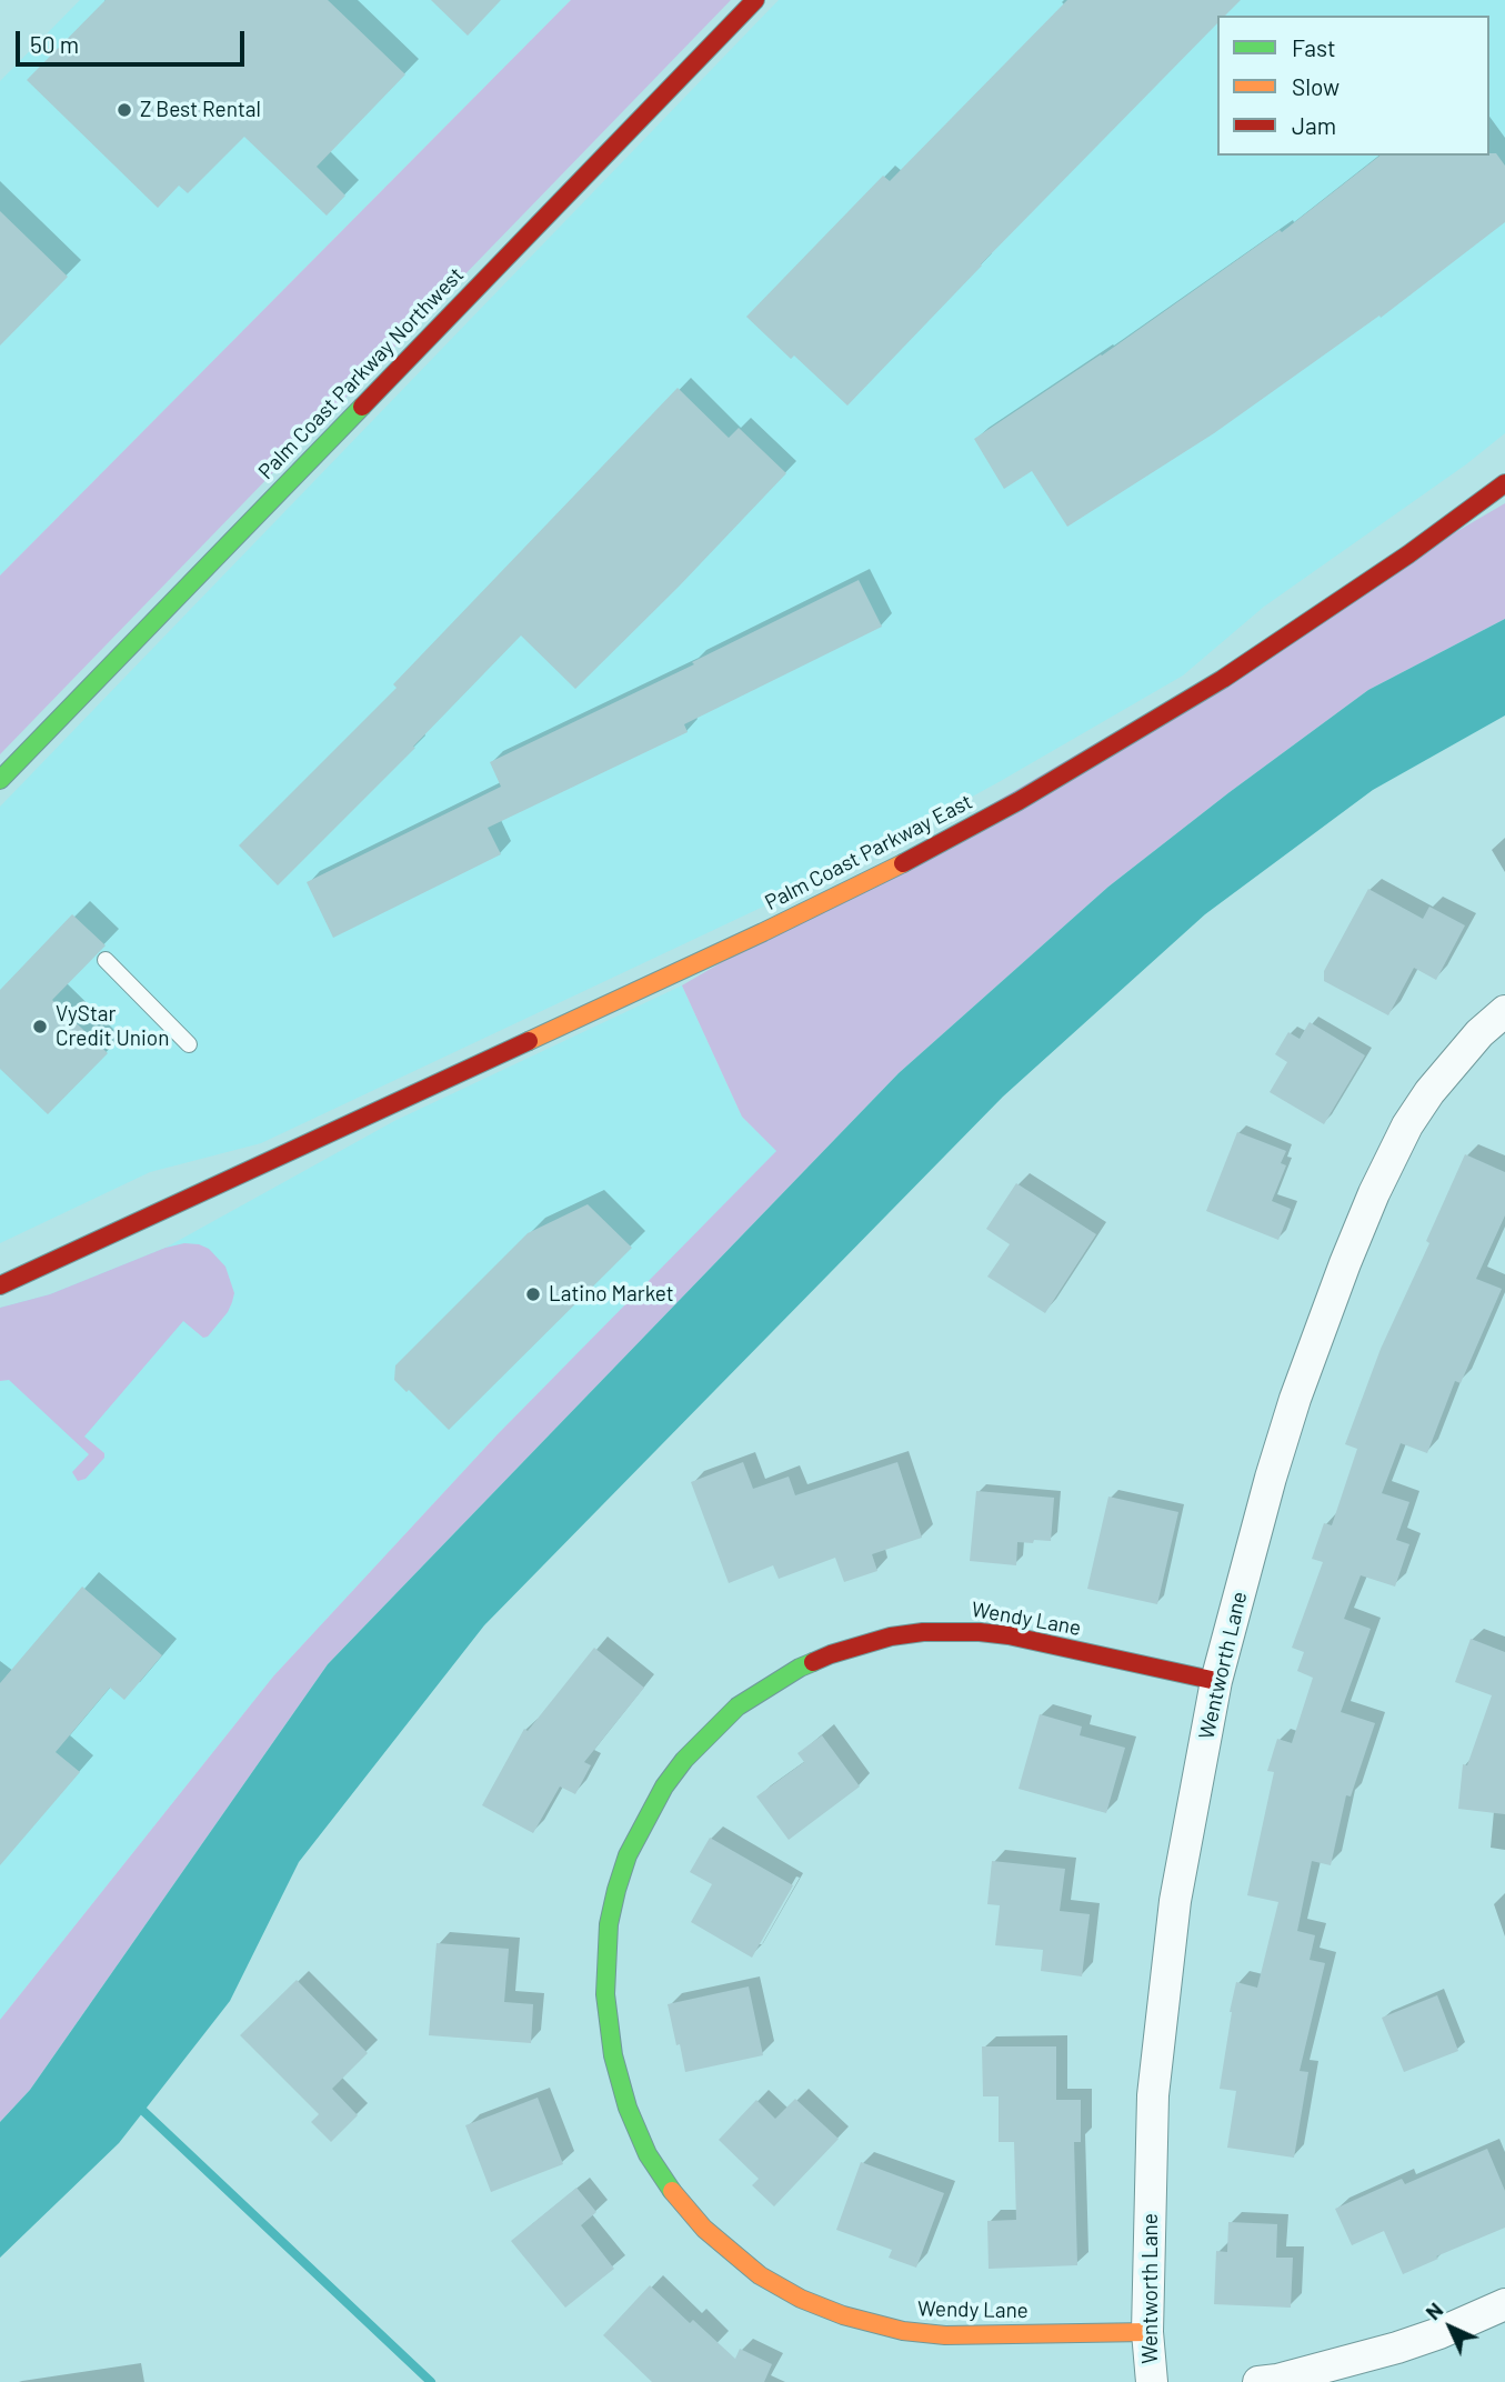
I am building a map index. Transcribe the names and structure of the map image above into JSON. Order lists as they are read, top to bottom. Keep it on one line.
{"streets":{"main road":["Palm Coast Parkway Northwest","Palm Coast Parkway East","Wendy Lane"],"street":["Wentworth Lane"]},"crossings":[["Wendy Lane","Wentworth Lane"]],"places":["Z Best Rental","VyStar Credit Union","Latino Market"],"legend":["Fast","Slow","Jam"],"scale_bar":"50 m","north":"top left"}
